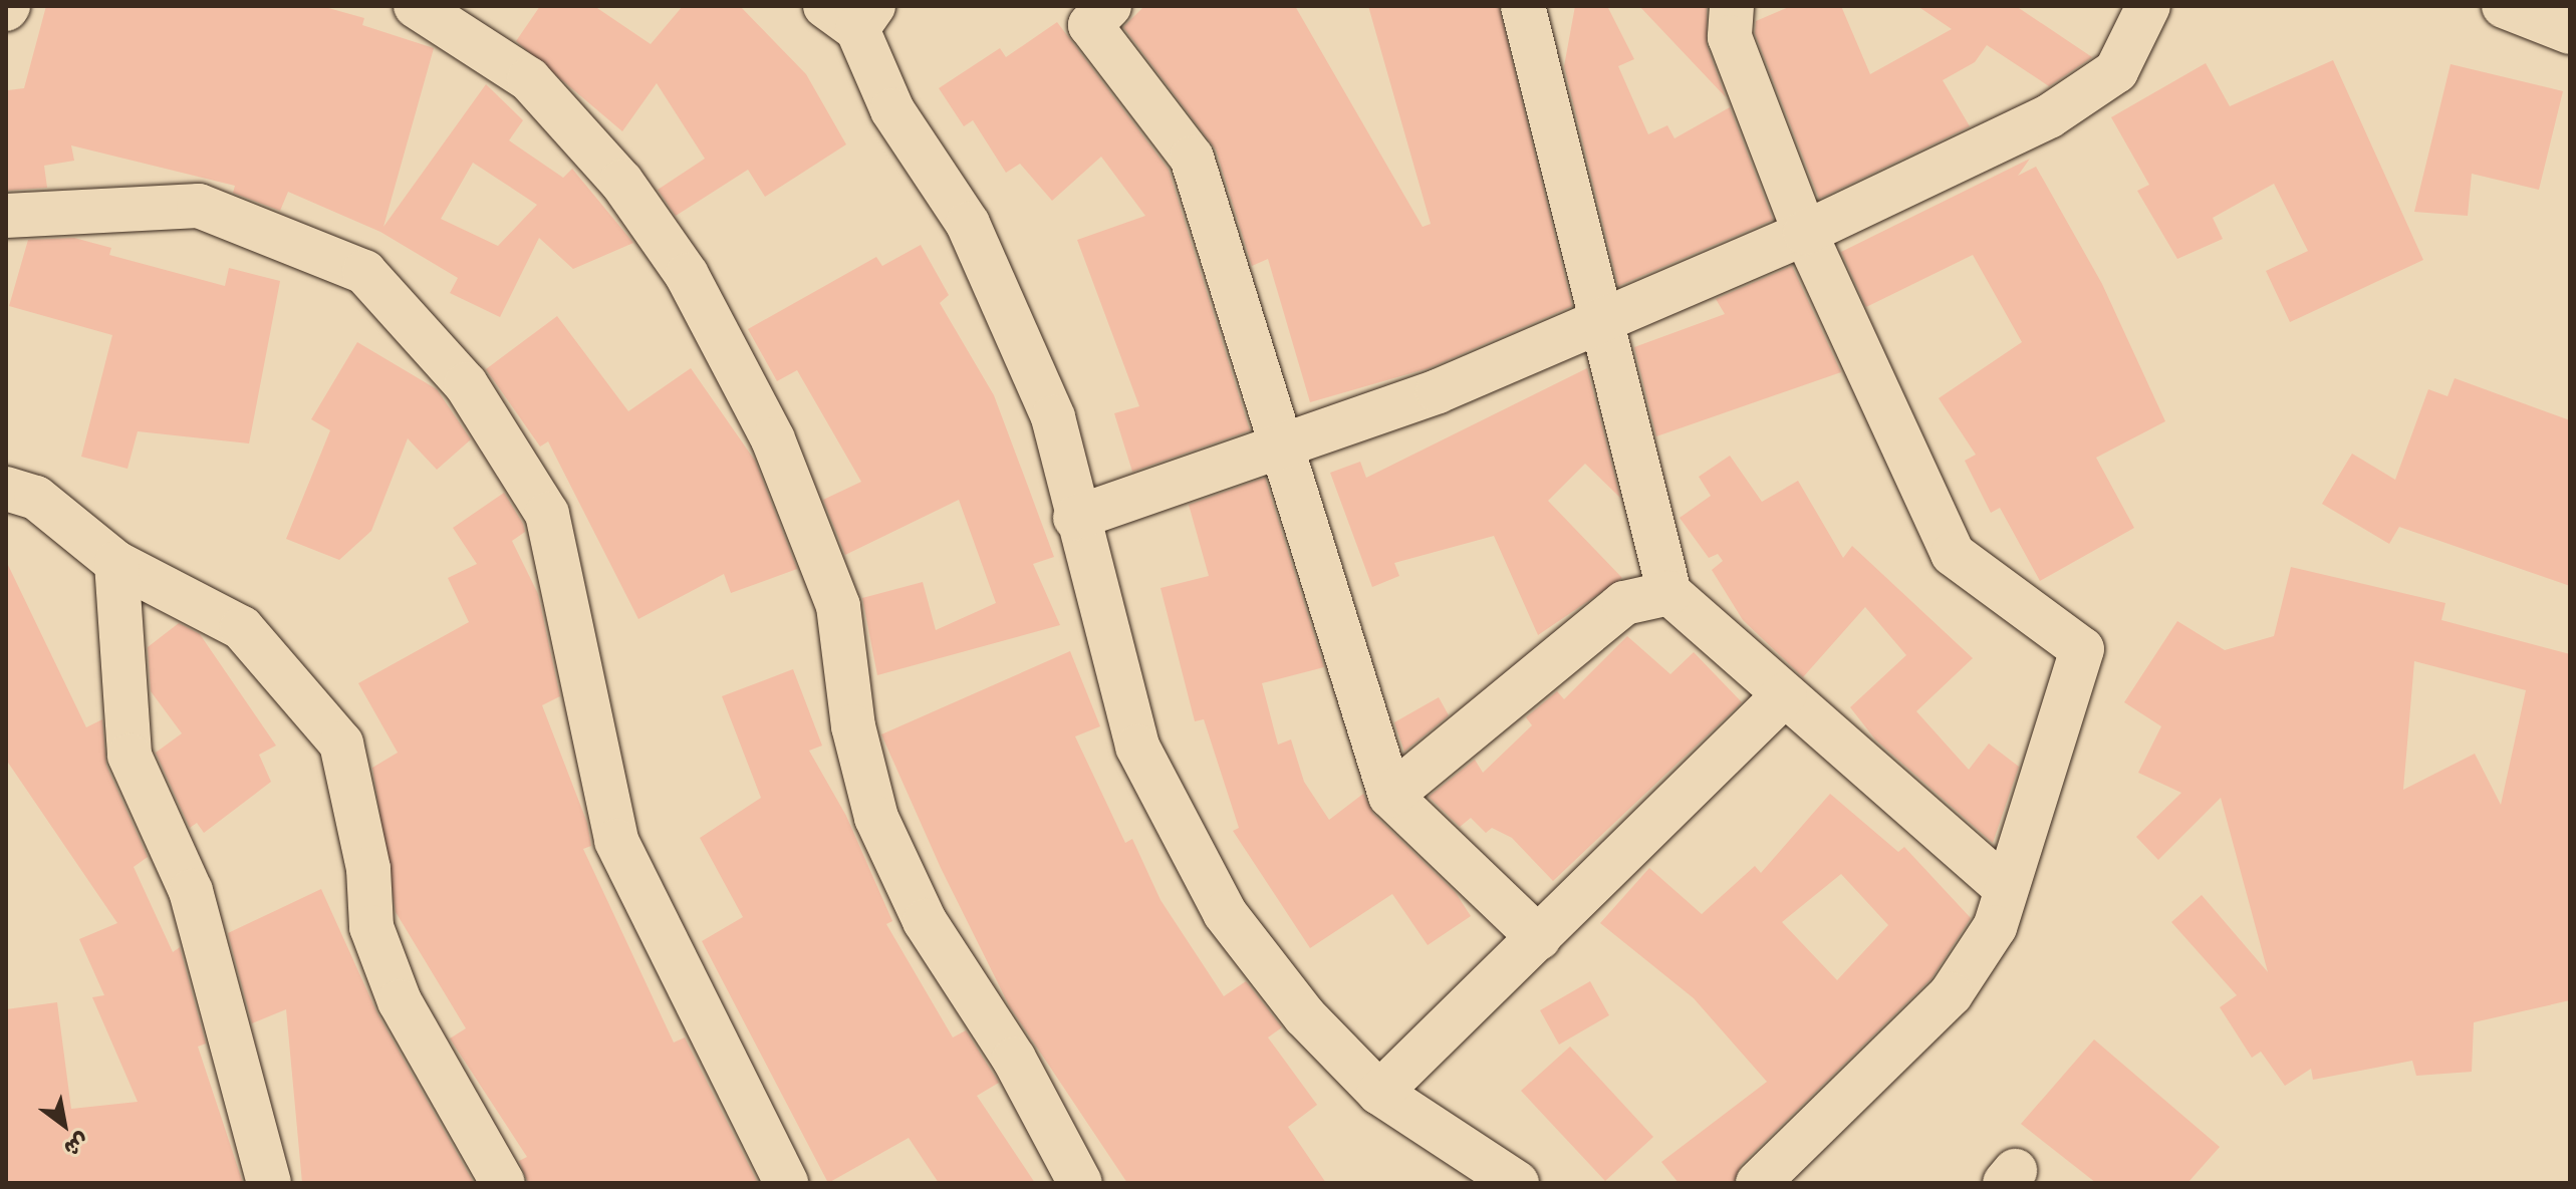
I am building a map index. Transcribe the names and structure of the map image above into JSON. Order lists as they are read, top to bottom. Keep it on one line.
{"north":"bottom right"}
